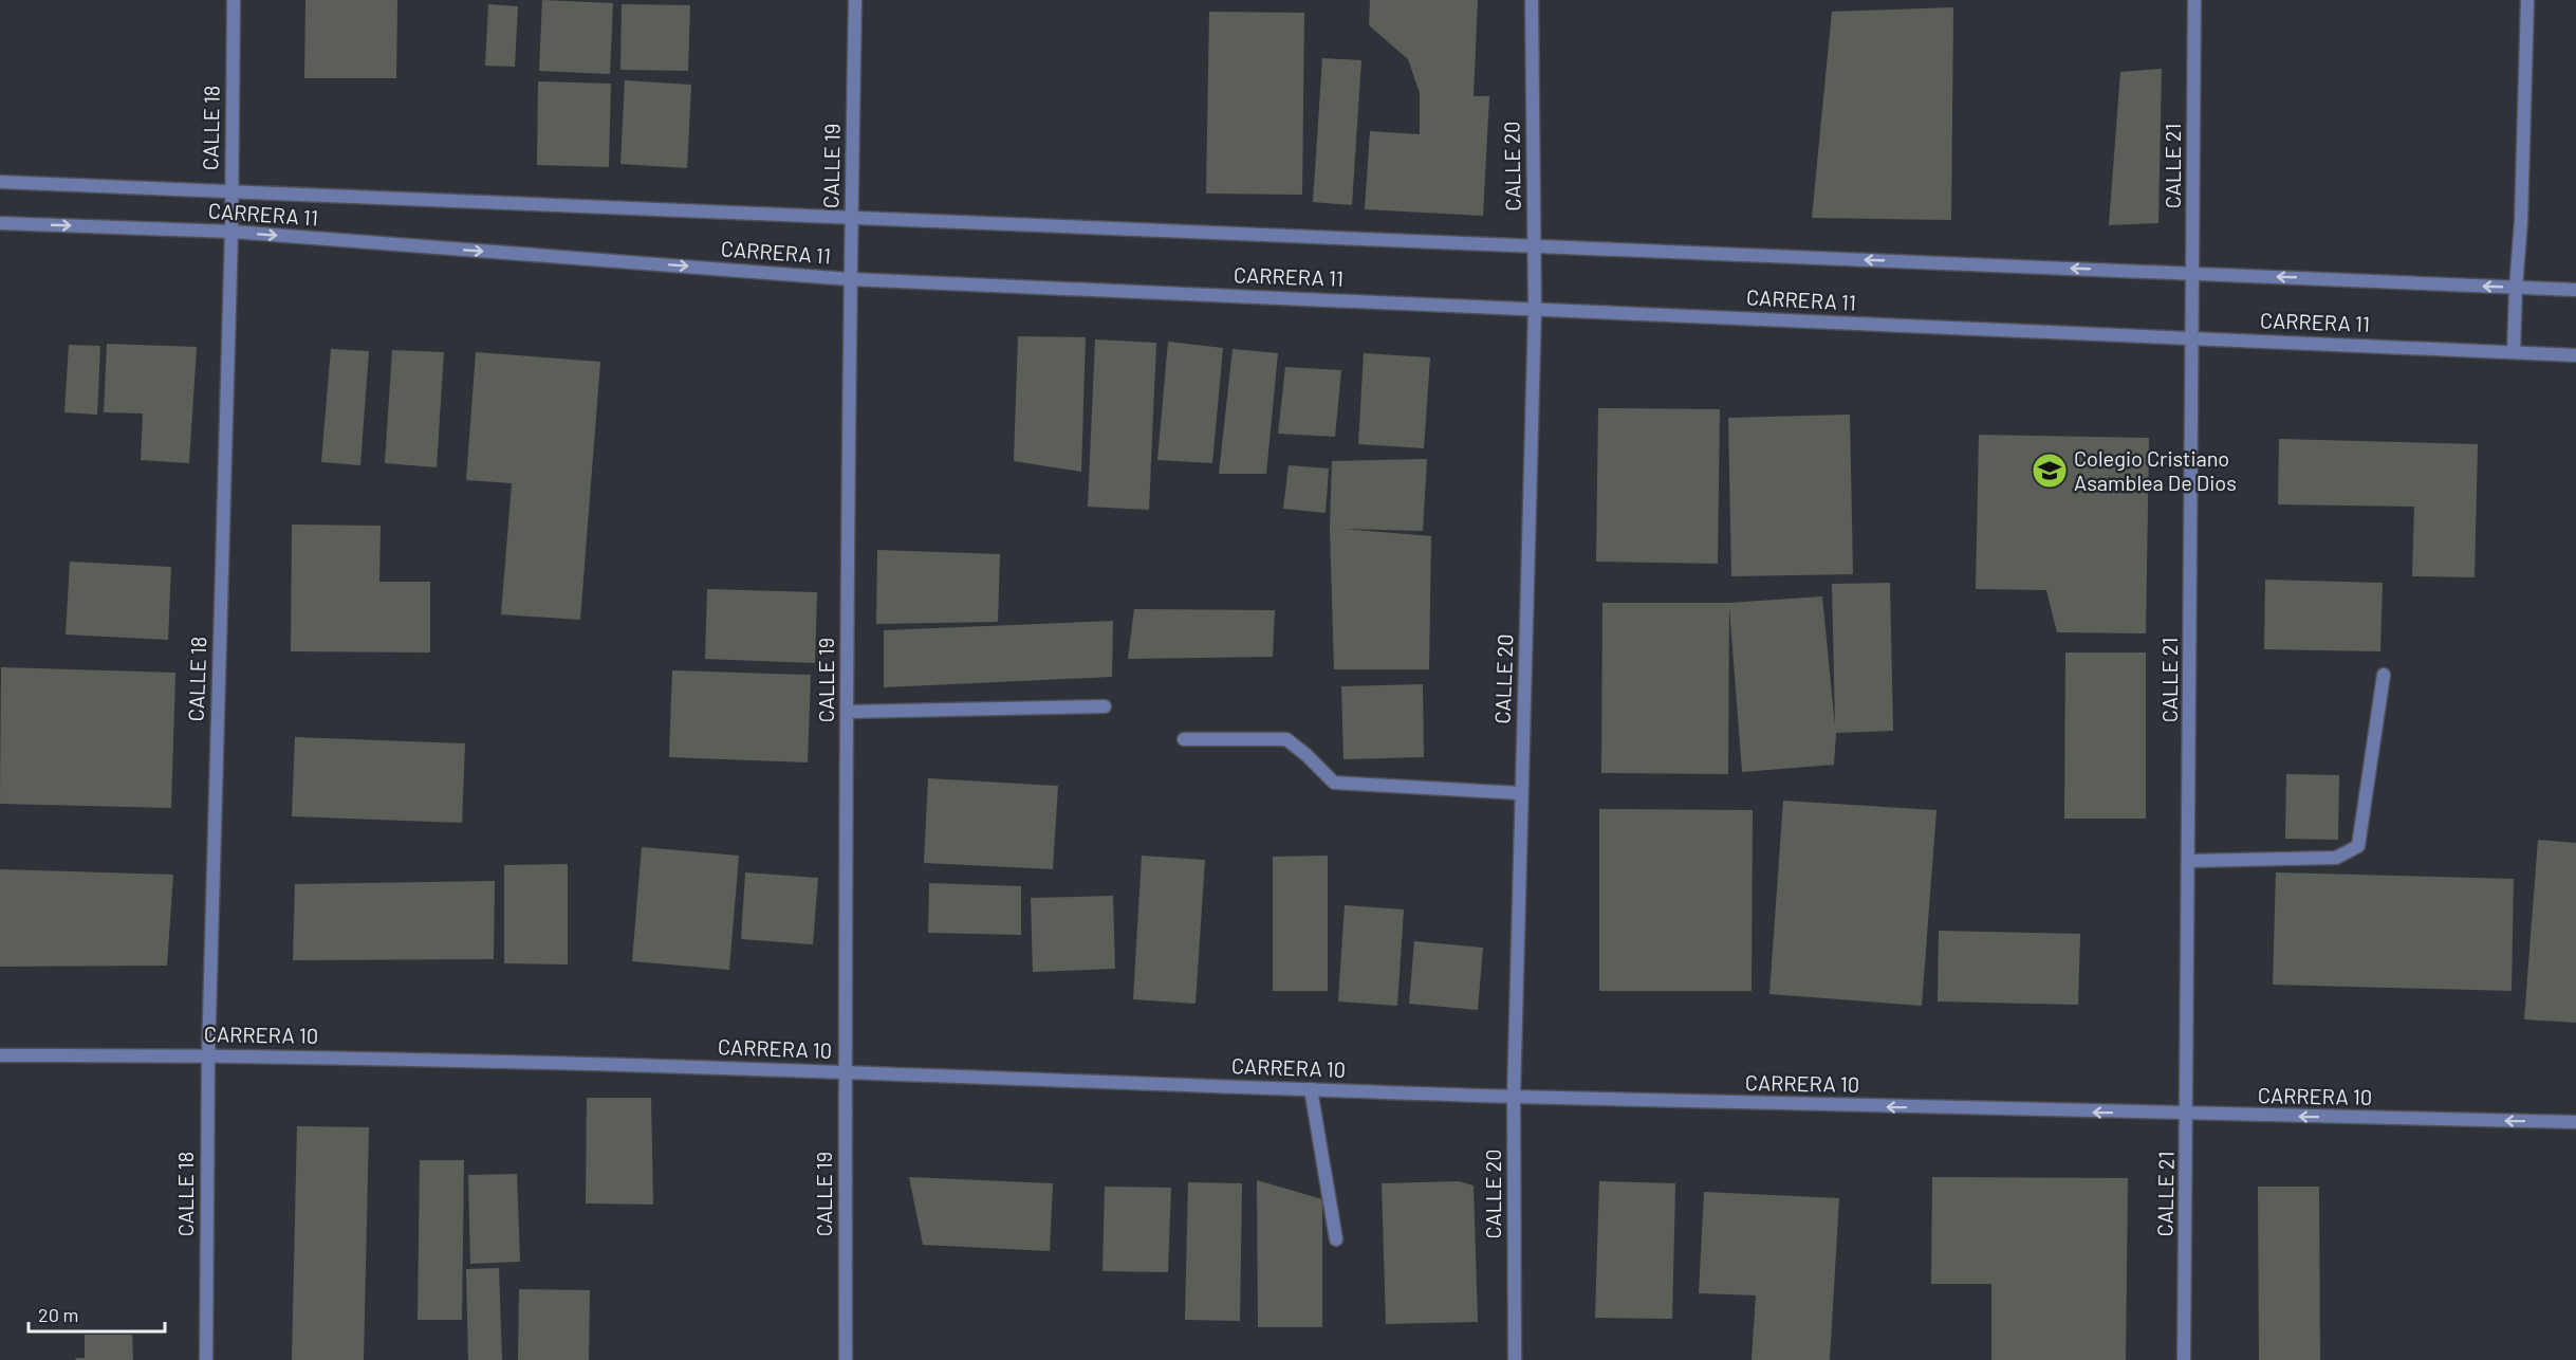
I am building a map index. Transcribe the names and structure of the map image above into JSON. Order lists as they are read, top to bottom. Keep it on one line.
{"streets":{"street":["CALLE 18","CALLE 19","CALLE 20","CALLE 21","CARRERA 11","CARRERA 10"]},"crossings":[["CALLE 18","CARRERA 11"],["CALLE 18","CARRERA 10"],["CALLE 19","CARRERA 11"],["CALLE 19","CARRERA 10"],["CALLE 20","CARRERA 11"],["CALLE 20","CARRERA 10"],["CALLE 21","CARRERA 11"],["CALLE 21","CARRERA 10"]],"one_way":["CARRERA 10"],"places":{"school or university":["Colegio Cristiano Asamblea De Dios"]},"scale_bar":"20 m"}
